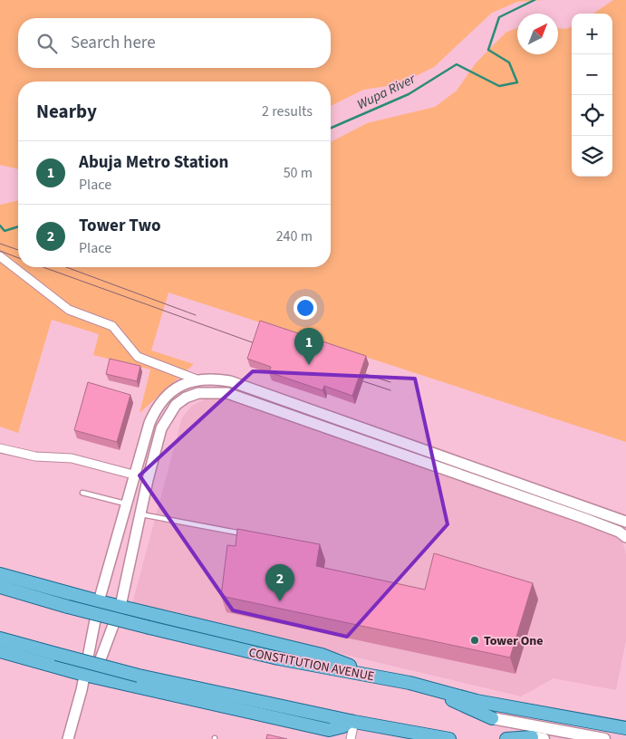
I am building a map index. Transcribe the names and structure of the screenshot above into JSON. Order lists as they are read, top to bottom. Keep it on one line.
{"streets":{"main road":["CONSTITUTION AVENUE"]},"water":["Wupa River"],"places":["Tower One"],"north":"top right","page":{"map_buttons":["+","−"],"search":"Search here","heading":["Nearby","2 results"],"list":[{"mark":"1","name":"Abuja Metro Station","note":"Place","value":"50 m"},{"mark":"2","name":"Tower Two","note":"Place","value":"240 m"}],"pins":["1","2"]}}
